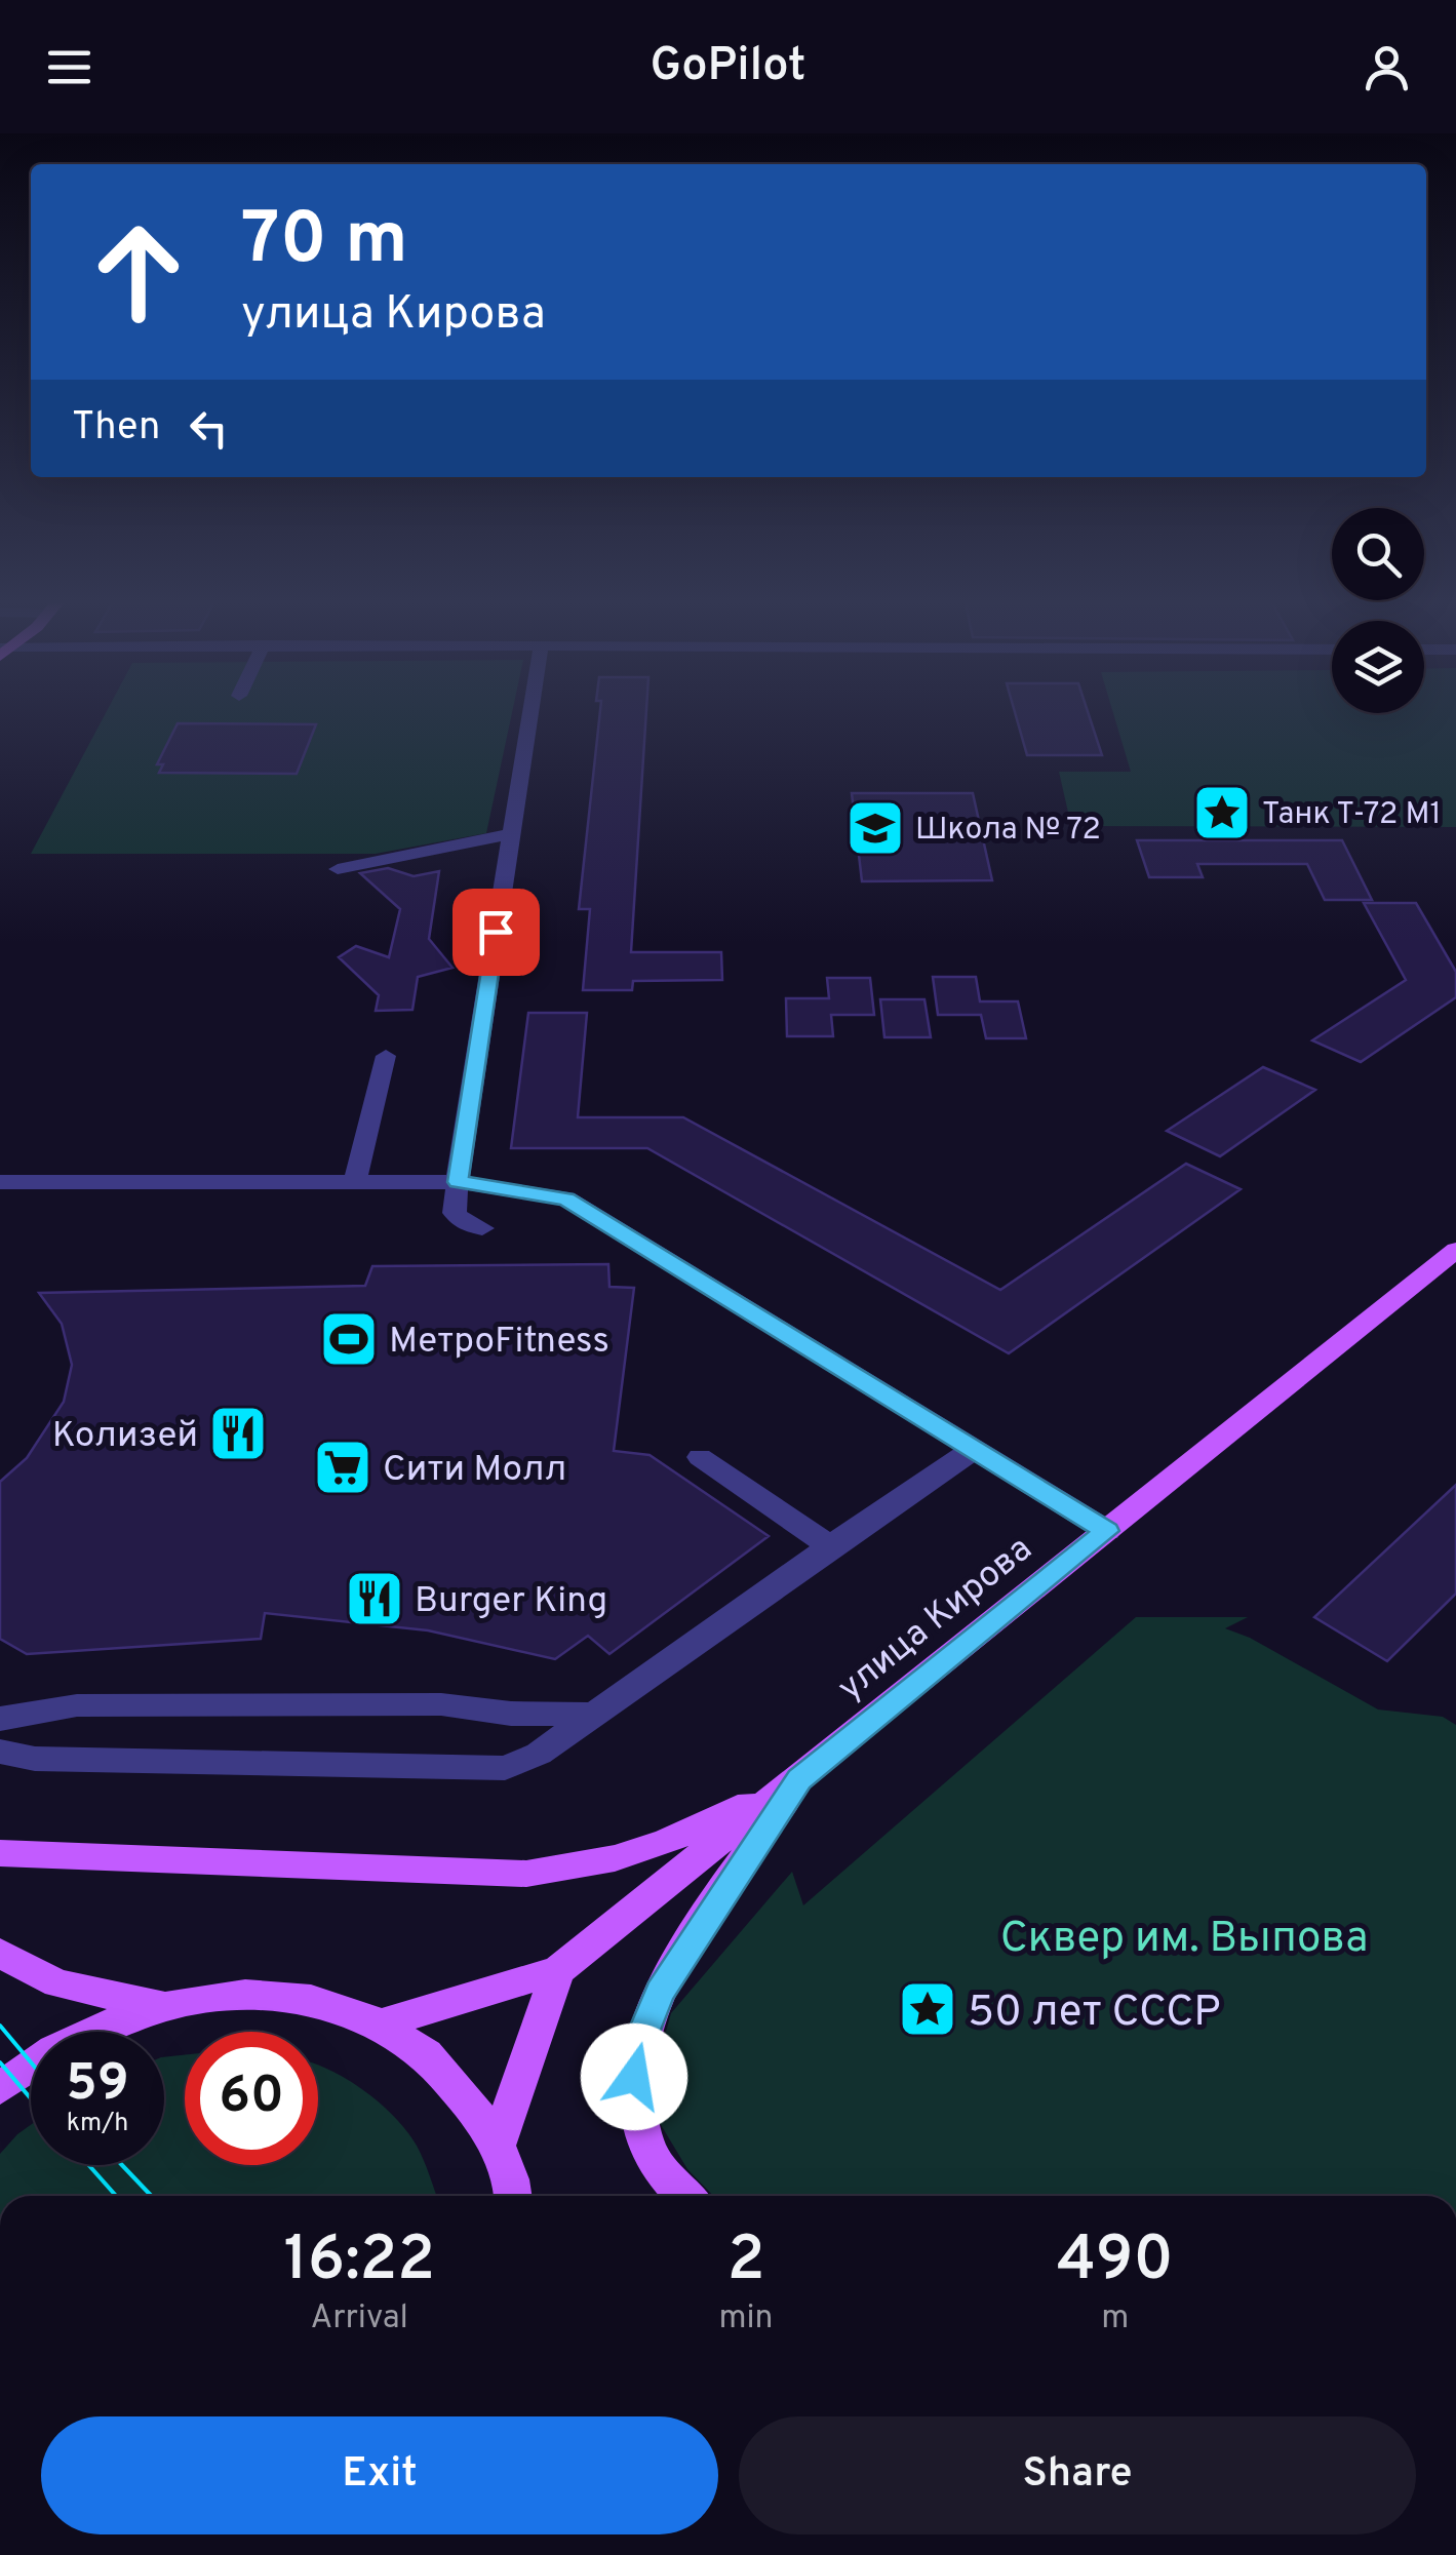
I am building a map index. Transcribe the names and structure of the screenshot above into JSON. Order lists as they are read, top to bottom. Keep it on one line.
{"streets":{"main road":["улица Кирова"]},"parks":["Сквер им. Выпова"],"places":{"place":["Танк Т-72 М1","50 лет СССР"],"school or university":["Школа № 72"],"sports":["МетроFitness"],"restaurant":["Колизей","Burger King"],"supermarket":["Сити Молл"]},"page":{"header":"GoPilot","turn":["70 m","улица Кирова"],"then":"Then","speed":"59 km/h","limit":"60","eta":["16:22","Arrival","2","min","490","m"],"buttons":["Exit","Share"]}}
